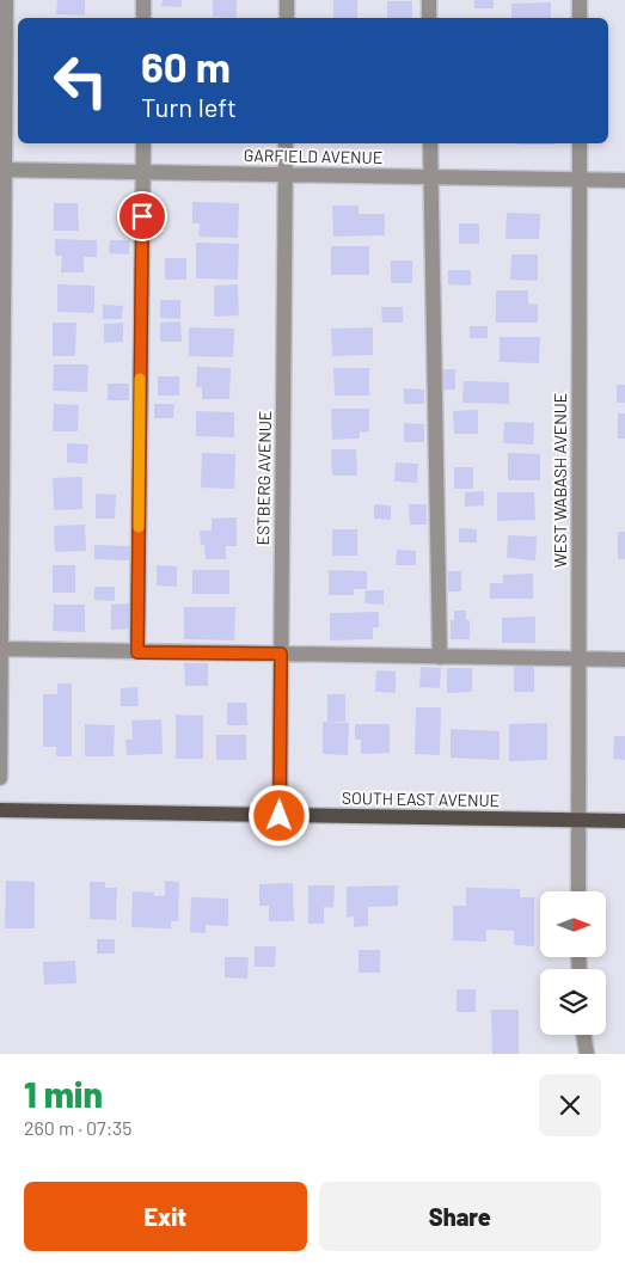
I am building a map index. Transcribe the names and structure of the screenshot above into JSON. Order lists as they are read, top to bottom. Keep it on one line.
{"streets":{"main road":["SOUTH EAST AVENUE"],"street":["GARFIELD AVENUE","ESTBERG AVENUE","WEST WABASH AVENUE"]},"crossings":[["GARFIELD AVENUE","ESTBERG AVENUE"],["GARFIELD AVENUE","WEST WABASH AVENUE"],["ESTBERG AVENUE","SOUTH EAST AVENUE"],["WEST WABASH AVENUE","SOUTH EAST AVENUE"]],"north":"right","page":{"turn":["60 m","Turn left"],"heading":["1 min","260 m · 07:35"],"buttons":["Exit","Share"]}}
